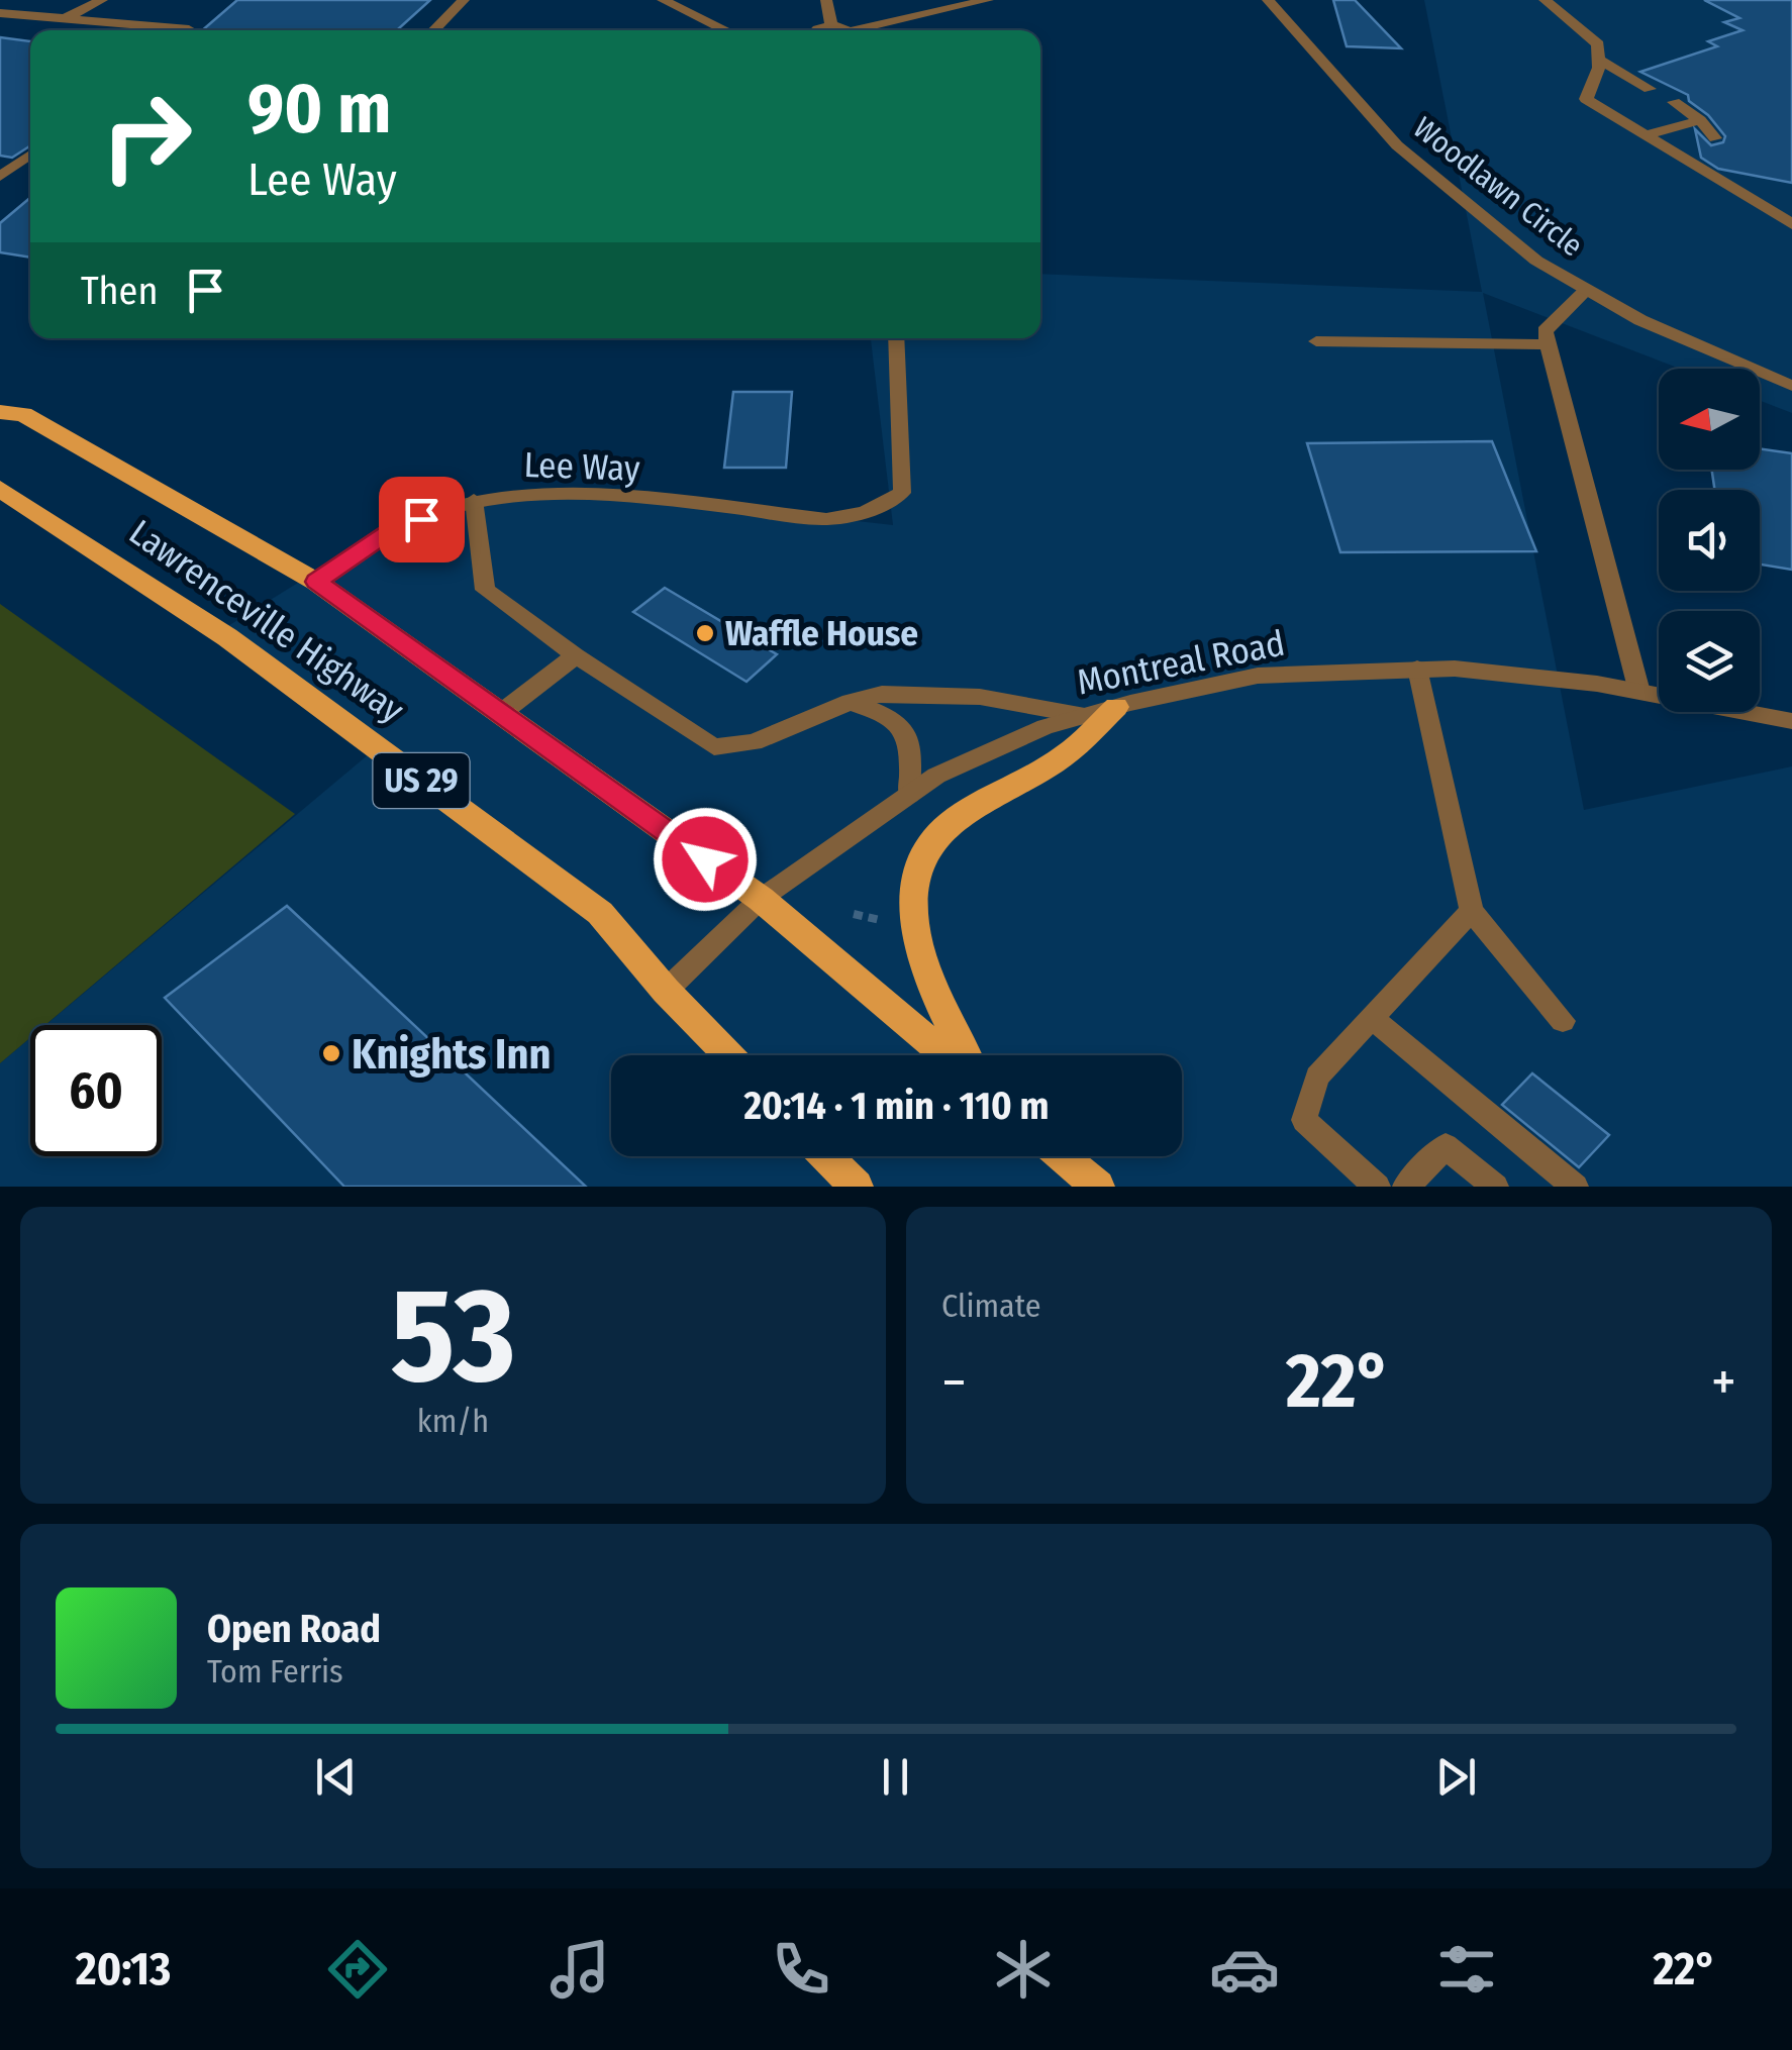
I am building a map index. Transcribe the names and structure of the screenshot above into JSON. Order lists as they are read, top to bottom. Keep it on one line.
{"streets":{"main road":["Lawrenceville Highway","US 29"],"street":["Woodlawn Circle","Lee Way","Montreal Road"]},"crossings":[["Lee Way","Lawrenceville Highway"],["Lawrenceville Highway","Montreal Road"]],"places":["Waffle House","Knights Inn"],"north":"left","page":{"turn":["90 m","Lee Way"],"then":"Then","limit":"60","trip":"20:14 · 1 min · 110 m","tile":[["53","km/h"],"Climate"],"heat":["−","22°","+"],"song":["Open Road","Tom Ferris"],"tabs":["20:13","22°"]}}
